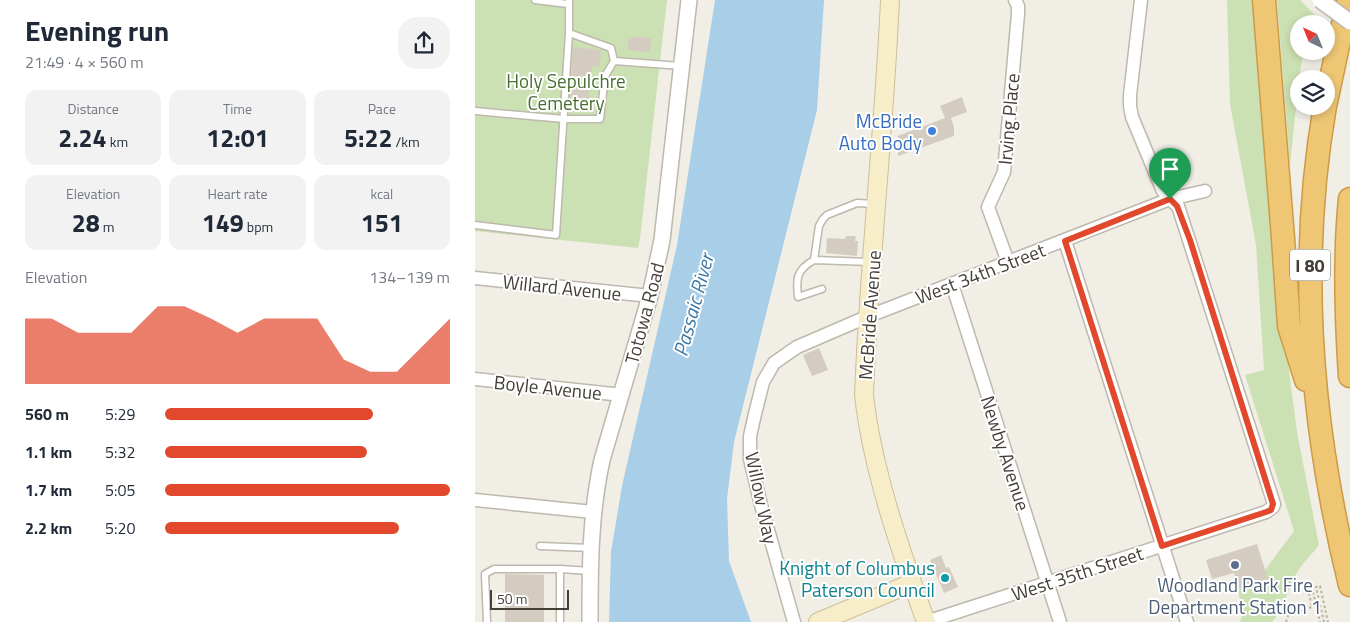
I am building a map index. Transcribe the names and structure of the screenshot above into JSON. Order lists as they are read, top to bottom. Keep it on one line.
{"streets":{"highway":["I 80"],"main road":["McBride Avenue"],"street":["Irving Place","West 34th Street","Willard Avenue","Totowa Road","Boyle Avenue","Newby Avenue","Willow Way","West 35th Street"]},"crossings":[["Irving Place","West 34th Street"],["West 34th Street","McBride Avenue"],["West 34th Street","Newby Avenue"],["West 34th Street","Willow Way"],["West 34th Street","West 35th Street"],["Willard Avenue","Totowa Road"],["Totowa Road","Boyle Avenue"],["McBride Avenue","Willow Way"],["McBride Avenue","West 35th Street"],["Newby Avenue","West 35th Street"]],"water":["Passaic River"],"parks":["Holy Sepulchre Cemetery"],"places":["McBride Auto Body","Woodland Park Fire Department Station 1","Knight of Columbus Paterson Council"],"scale_bar":"50 m","north":"top left","page":{"heading":["Evening run","21:49 · 4 × 560 m"],"stats":[["Distance","2.24 km"],["Time","12:01"],["Pace","5:22 /km"],["Elevation","28 m"],["Heart rate","149 bpm"],["kcal","151"]],"chart":["Elevation","134–139 m"],"list":[{"name":"560 m","note":"5:29"},{"name":"1.1 km","note":"5:32"},{"name":"1.7 km","note":"5:05"},{"name":"2.2 km","note":"5:20"}],"scale":"50 m"}}
